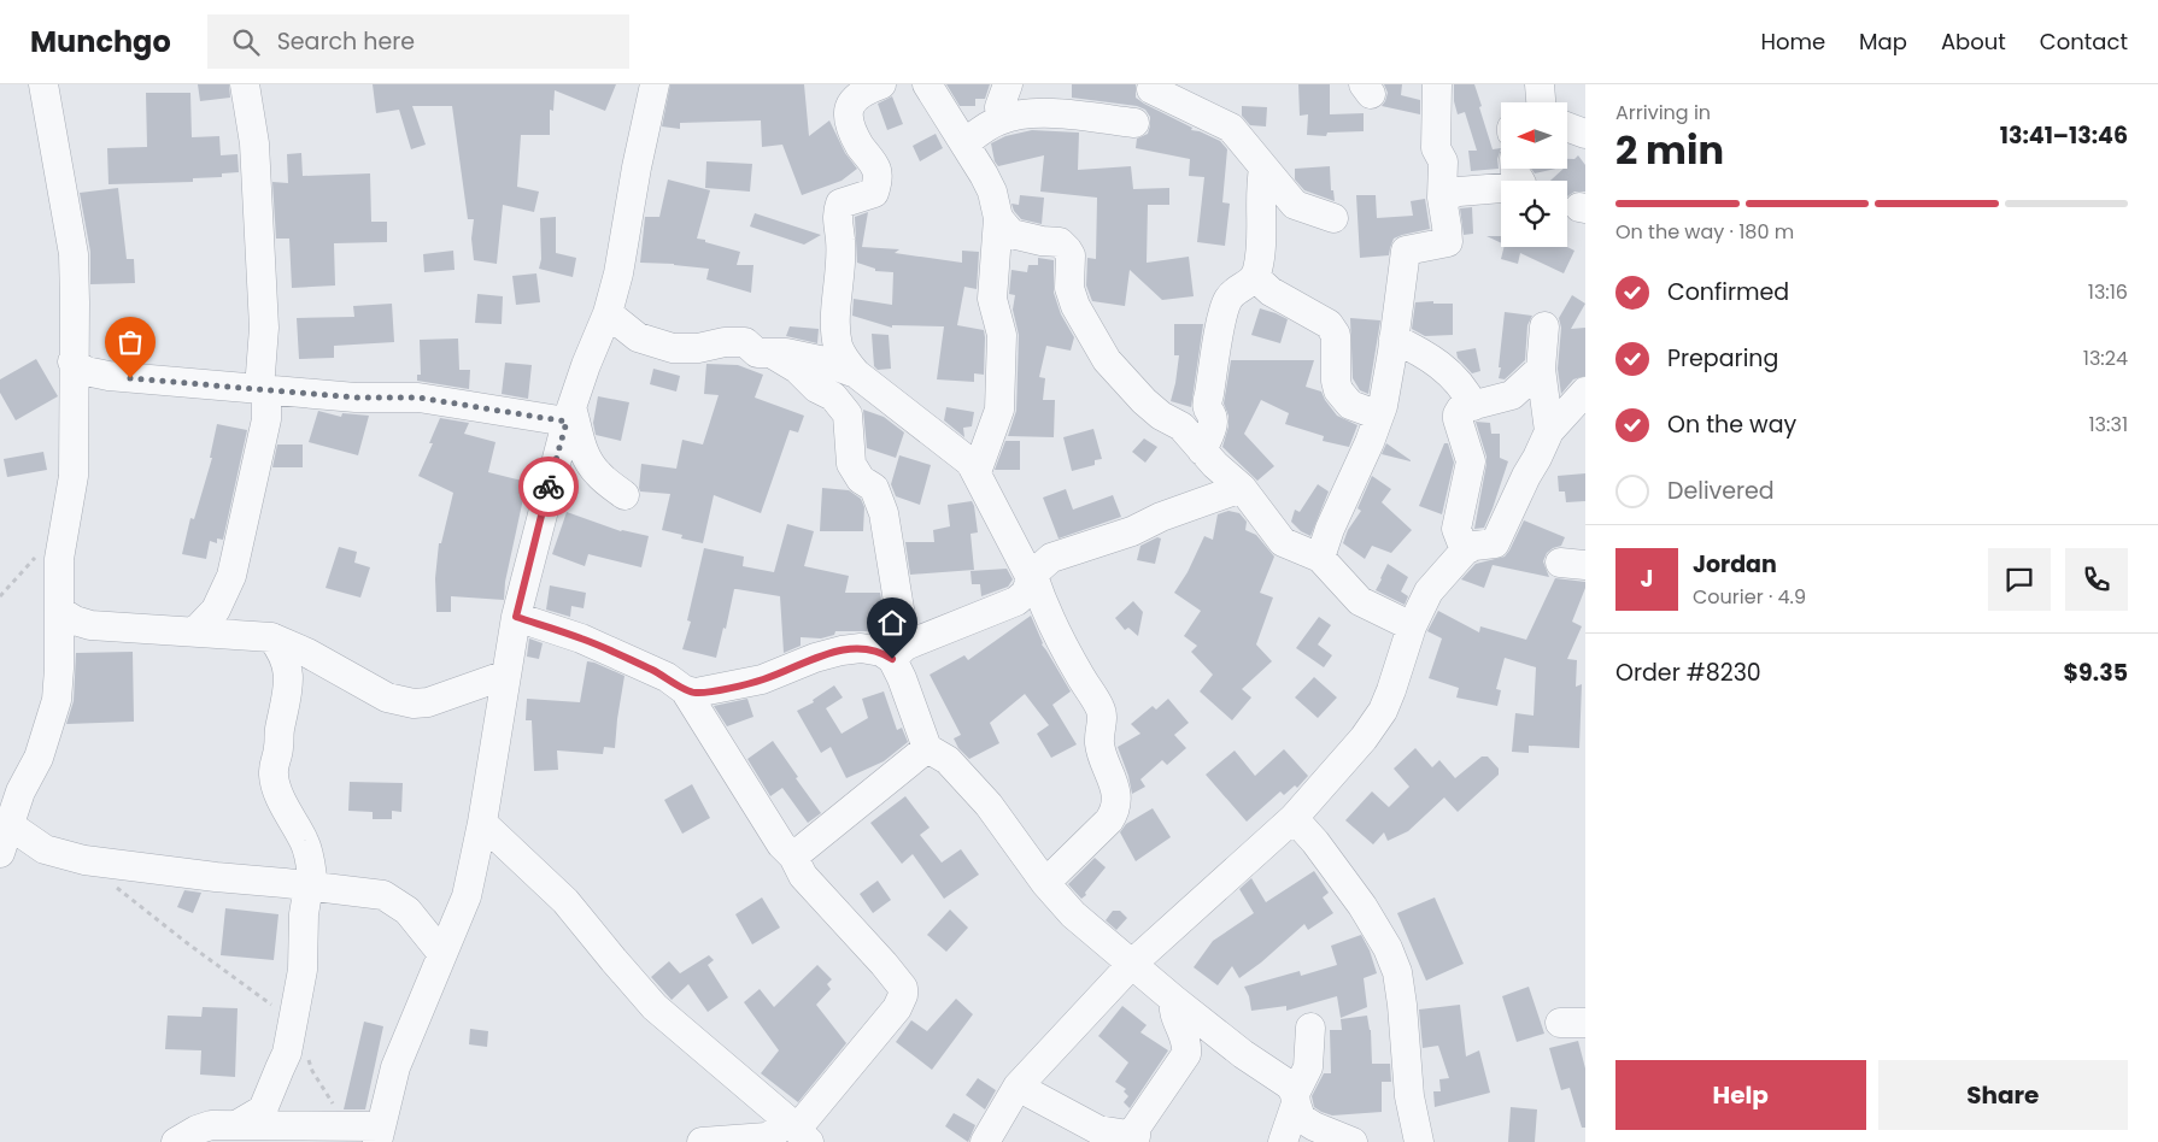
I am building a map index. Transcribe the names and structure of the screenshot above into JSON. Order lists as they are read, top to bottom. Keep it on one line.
{"north":"left","page":{"header":"Munchgo","search":"Search here","nav":["Home","Map","About","Contact"],"heading":["2 min","Arriving in","13:41–13:46"],"panel":["Jordan","Courier · 4.9","Order #8230","$9.35"],"bar":"On the way · 180 m","list":[["Confirmed","13:16"],["Preparing","13:24"],["On the way","13:31"],"Delivered"],"round":"J","buttons":["Help","Share"]}}
